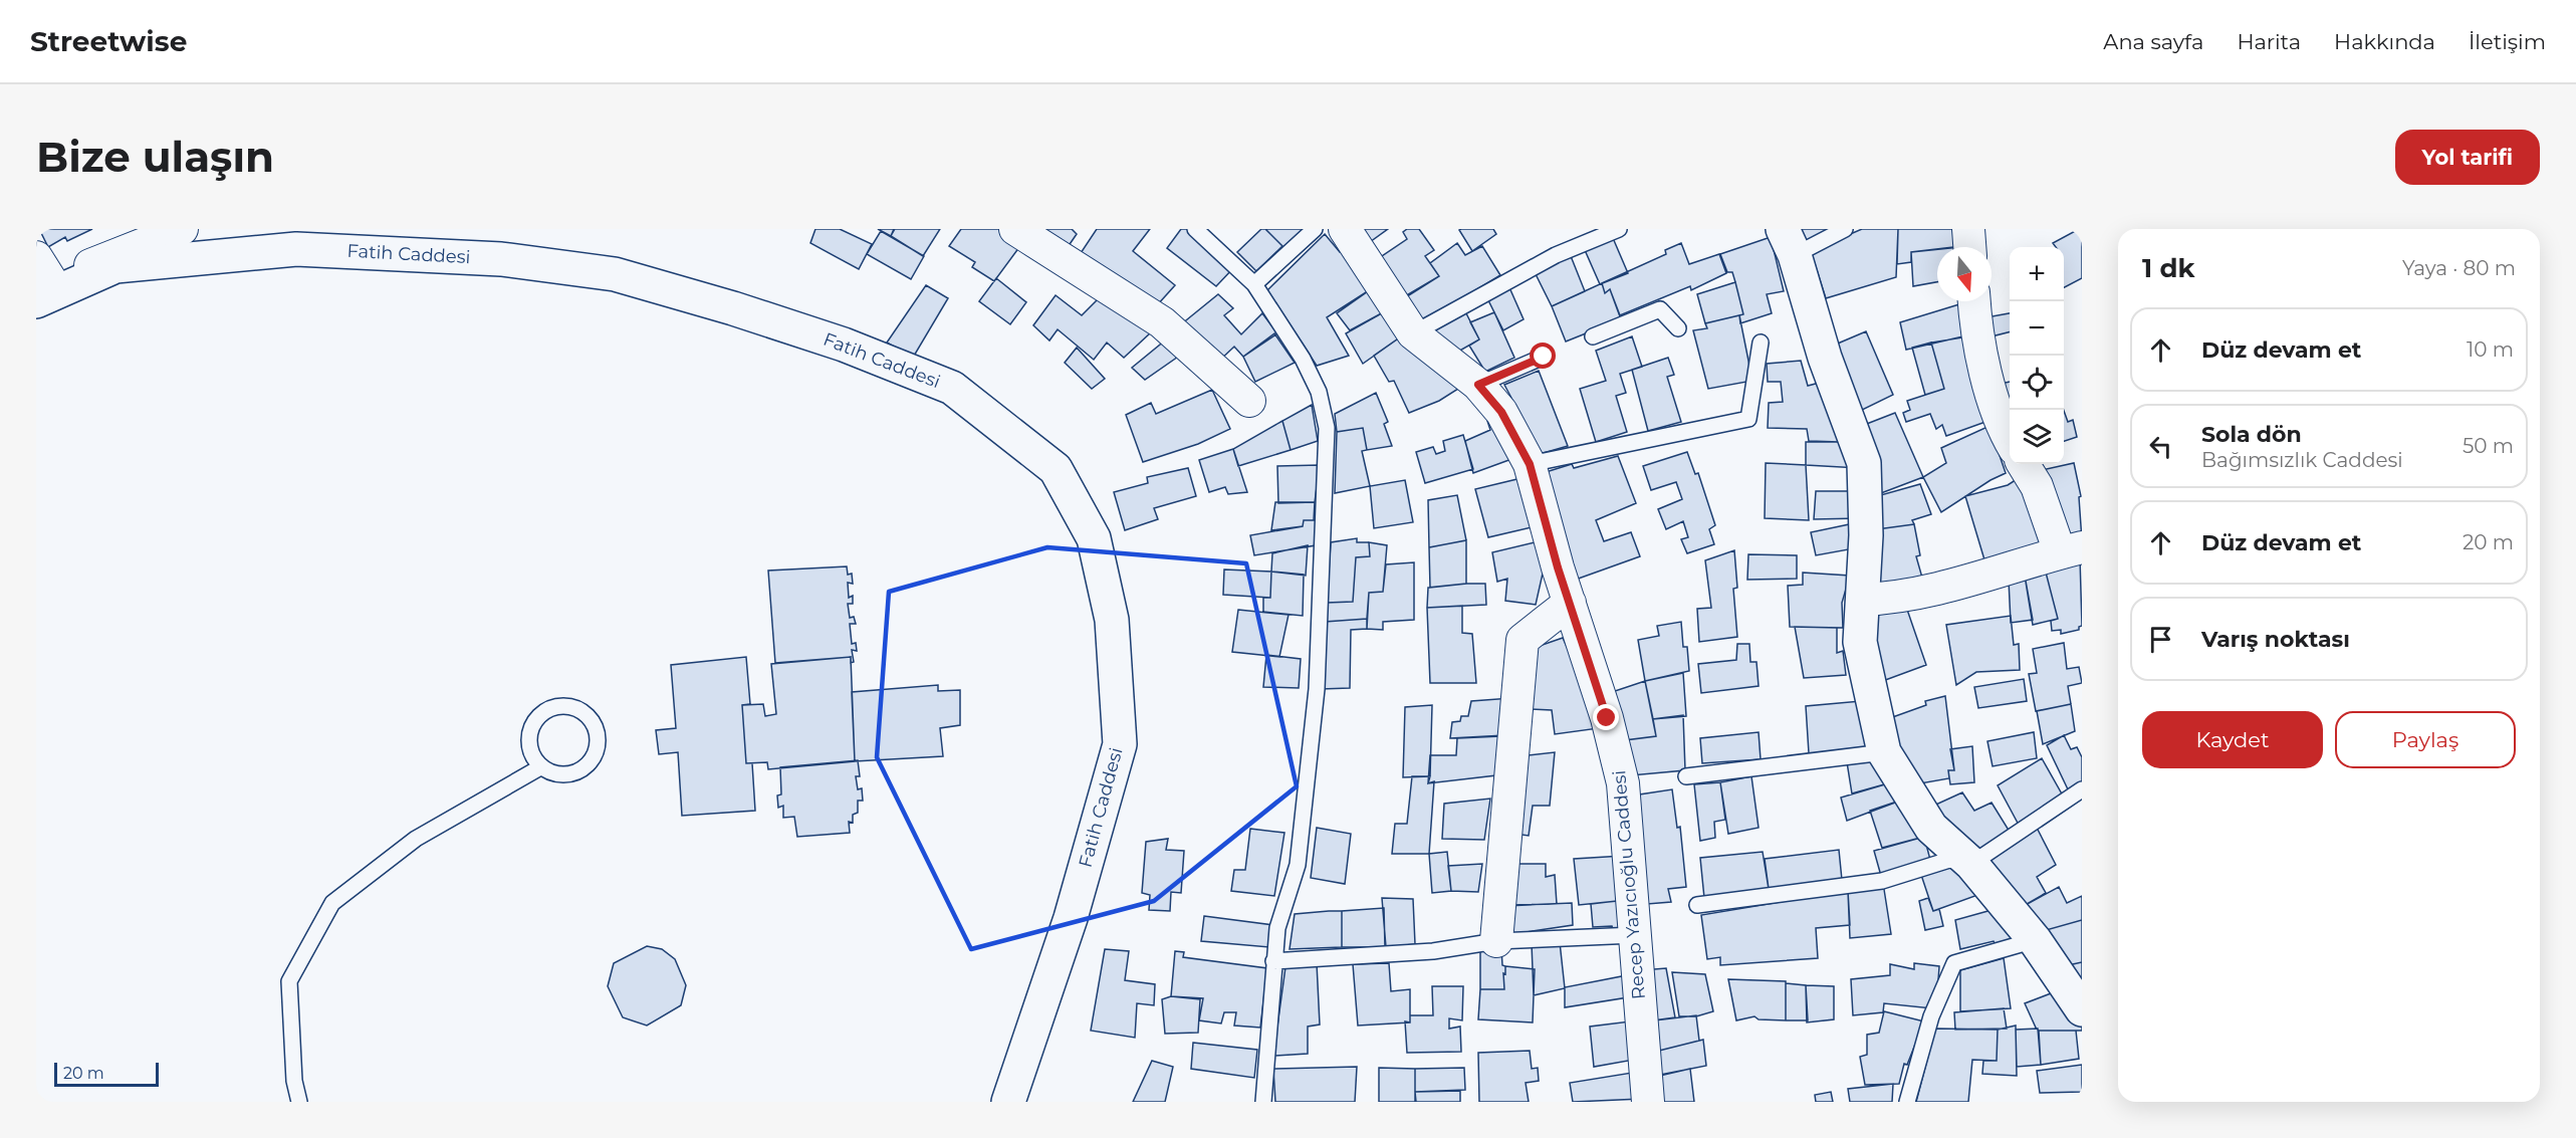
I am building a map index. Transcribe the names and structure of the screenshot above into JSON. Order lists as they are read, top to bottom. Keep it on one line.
{"streets":{"street":["Fatih Caddesi","Recep Yazıcıoğlu Caddesi"]},"scale_bar":"20 m","north":"bottom","page":{"header":"Streetwise","nav":["Ana sayfa","Harita","Hakkında","İletişim"],"buttons":["Yol tarifi",["Kaydet","Paylaş"]],"title":"Bize ulaşın","heading":["1 dk","Yaya · 80 m"],"map_buttons":["+","−"],"list":[["Düz devam et","10 m"],["Sola dön","Bağımsızlık Caddesi","50 m"],["Düz devam et","20 m"],"Varış noktası"],"scale":"20 m"}}
